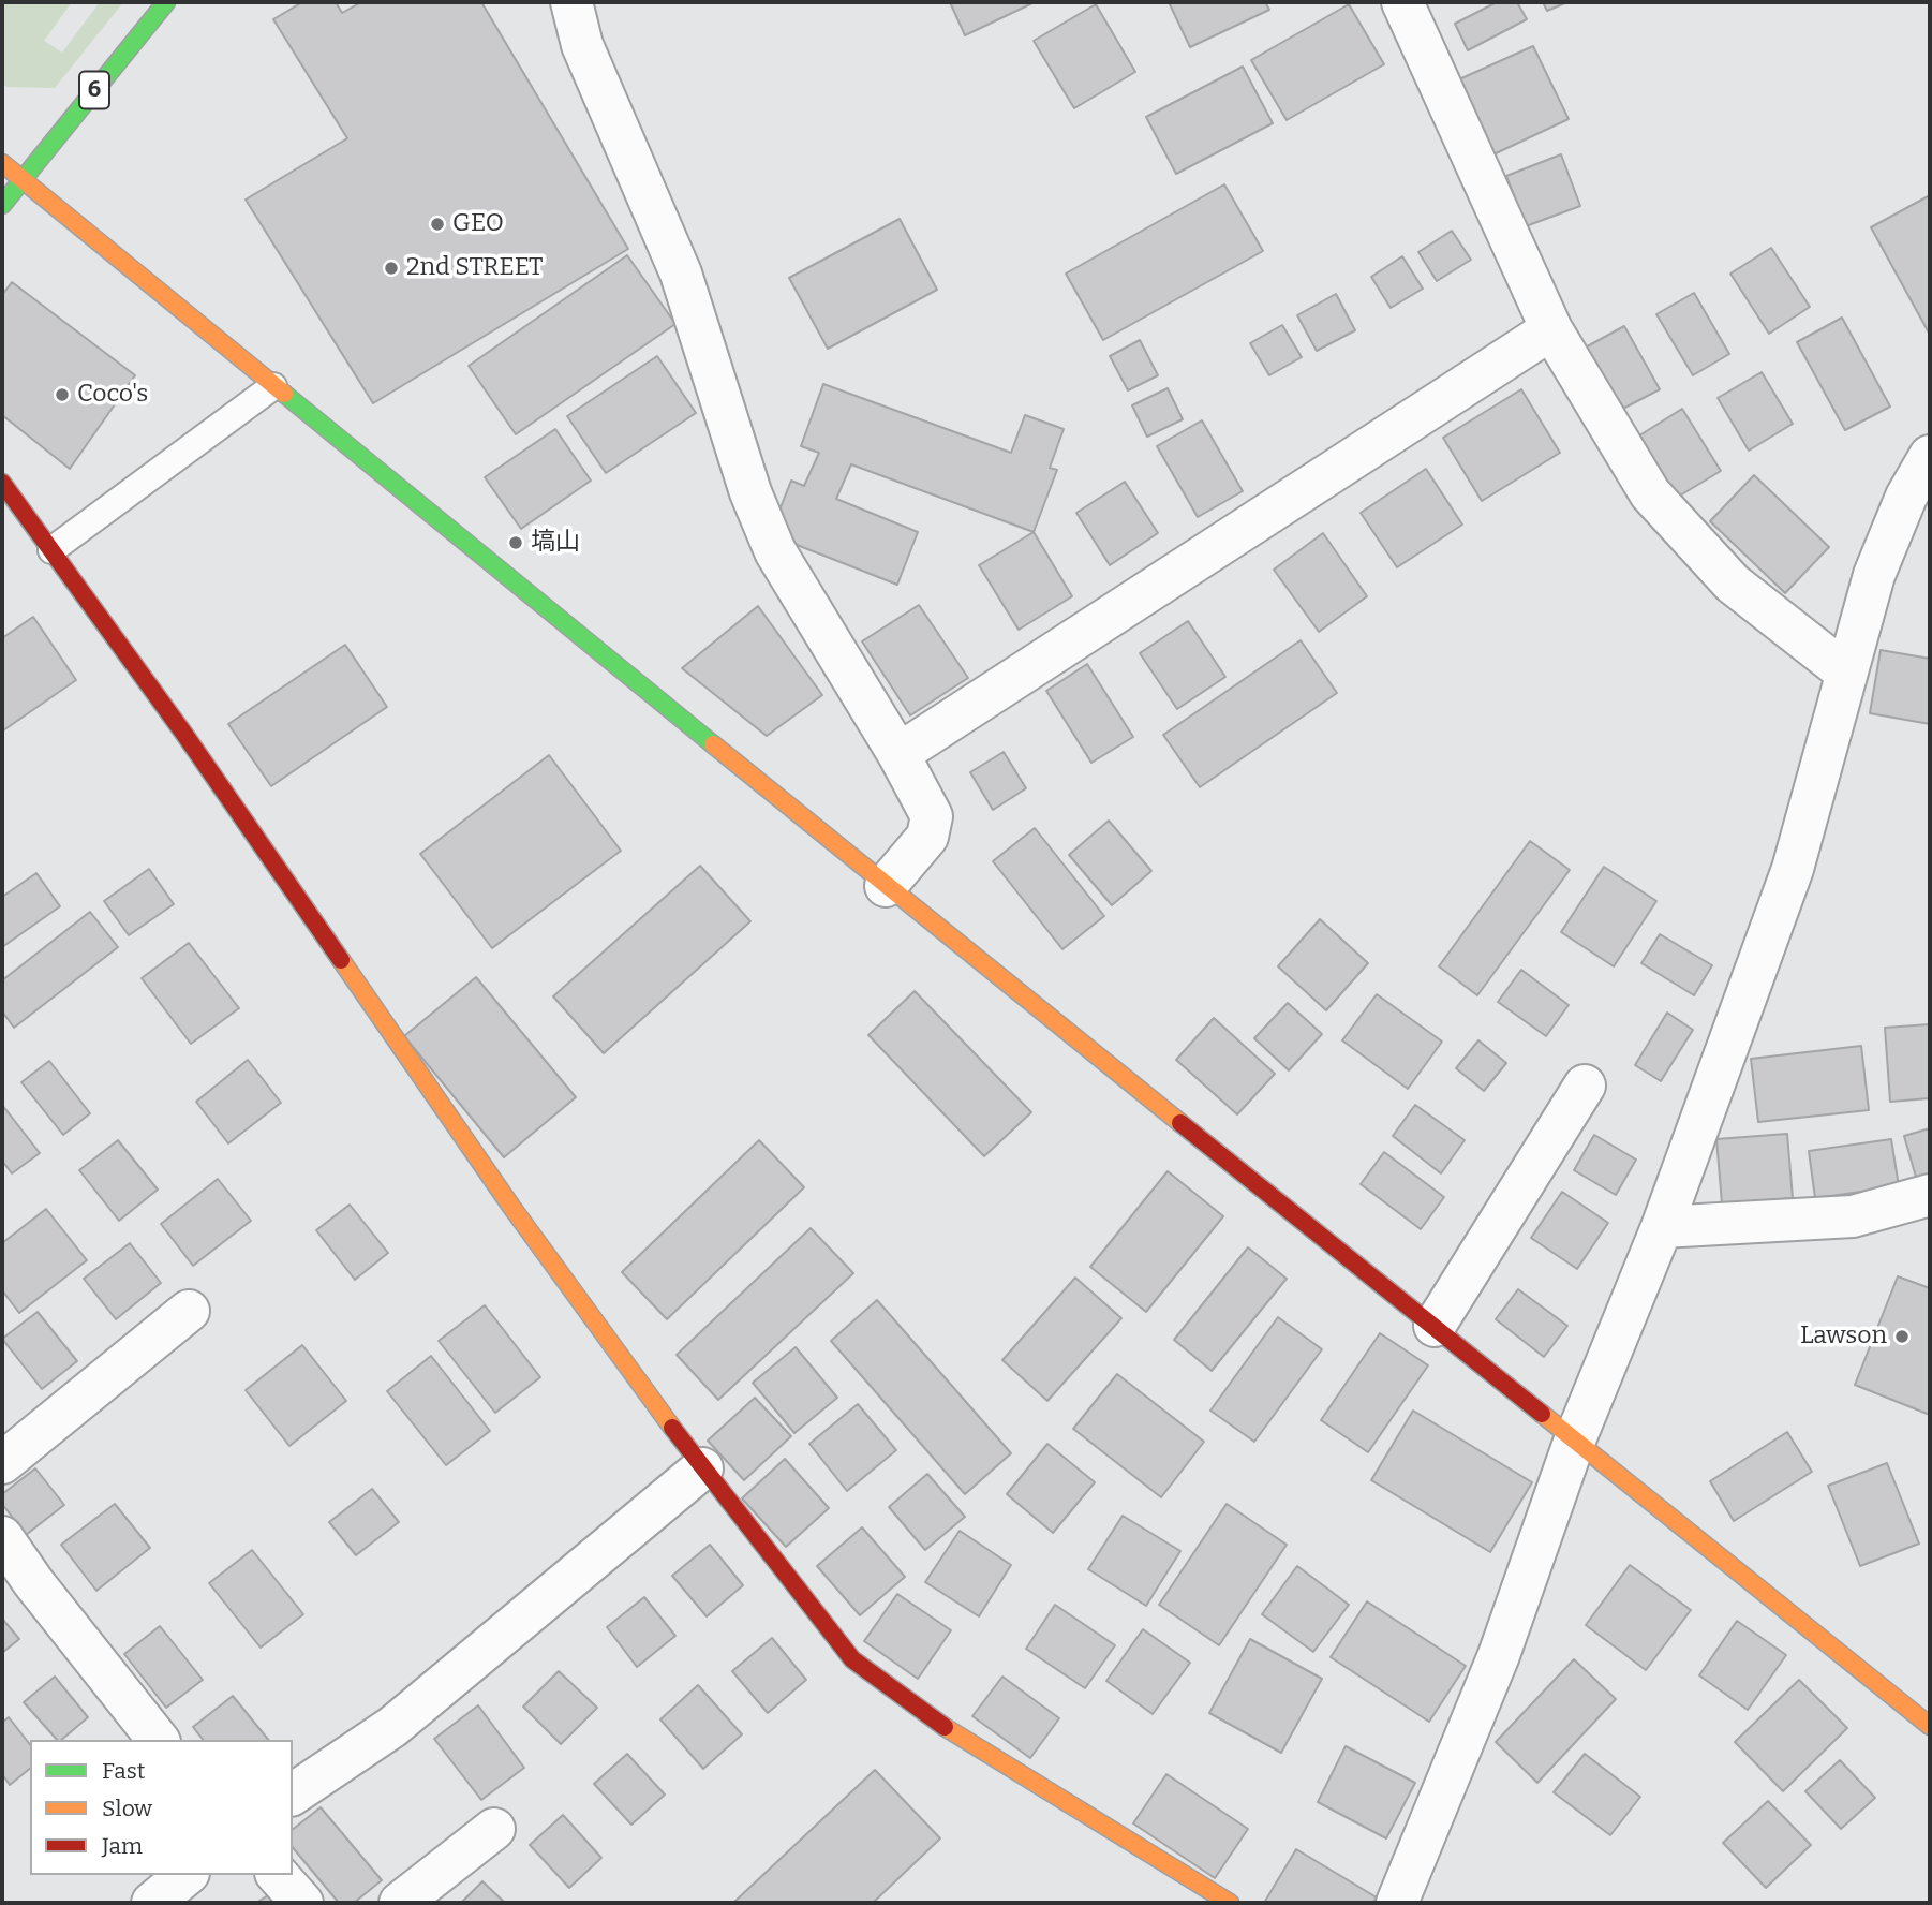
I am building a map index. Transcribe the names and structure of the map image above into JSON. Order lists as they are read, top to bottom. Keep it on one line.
{"streets":{"main road":["6"]},"places":["GEO","2nd STREET","Coco's","塙山","Lawson"],"legend":["Fast","Slow","Jam"]}
